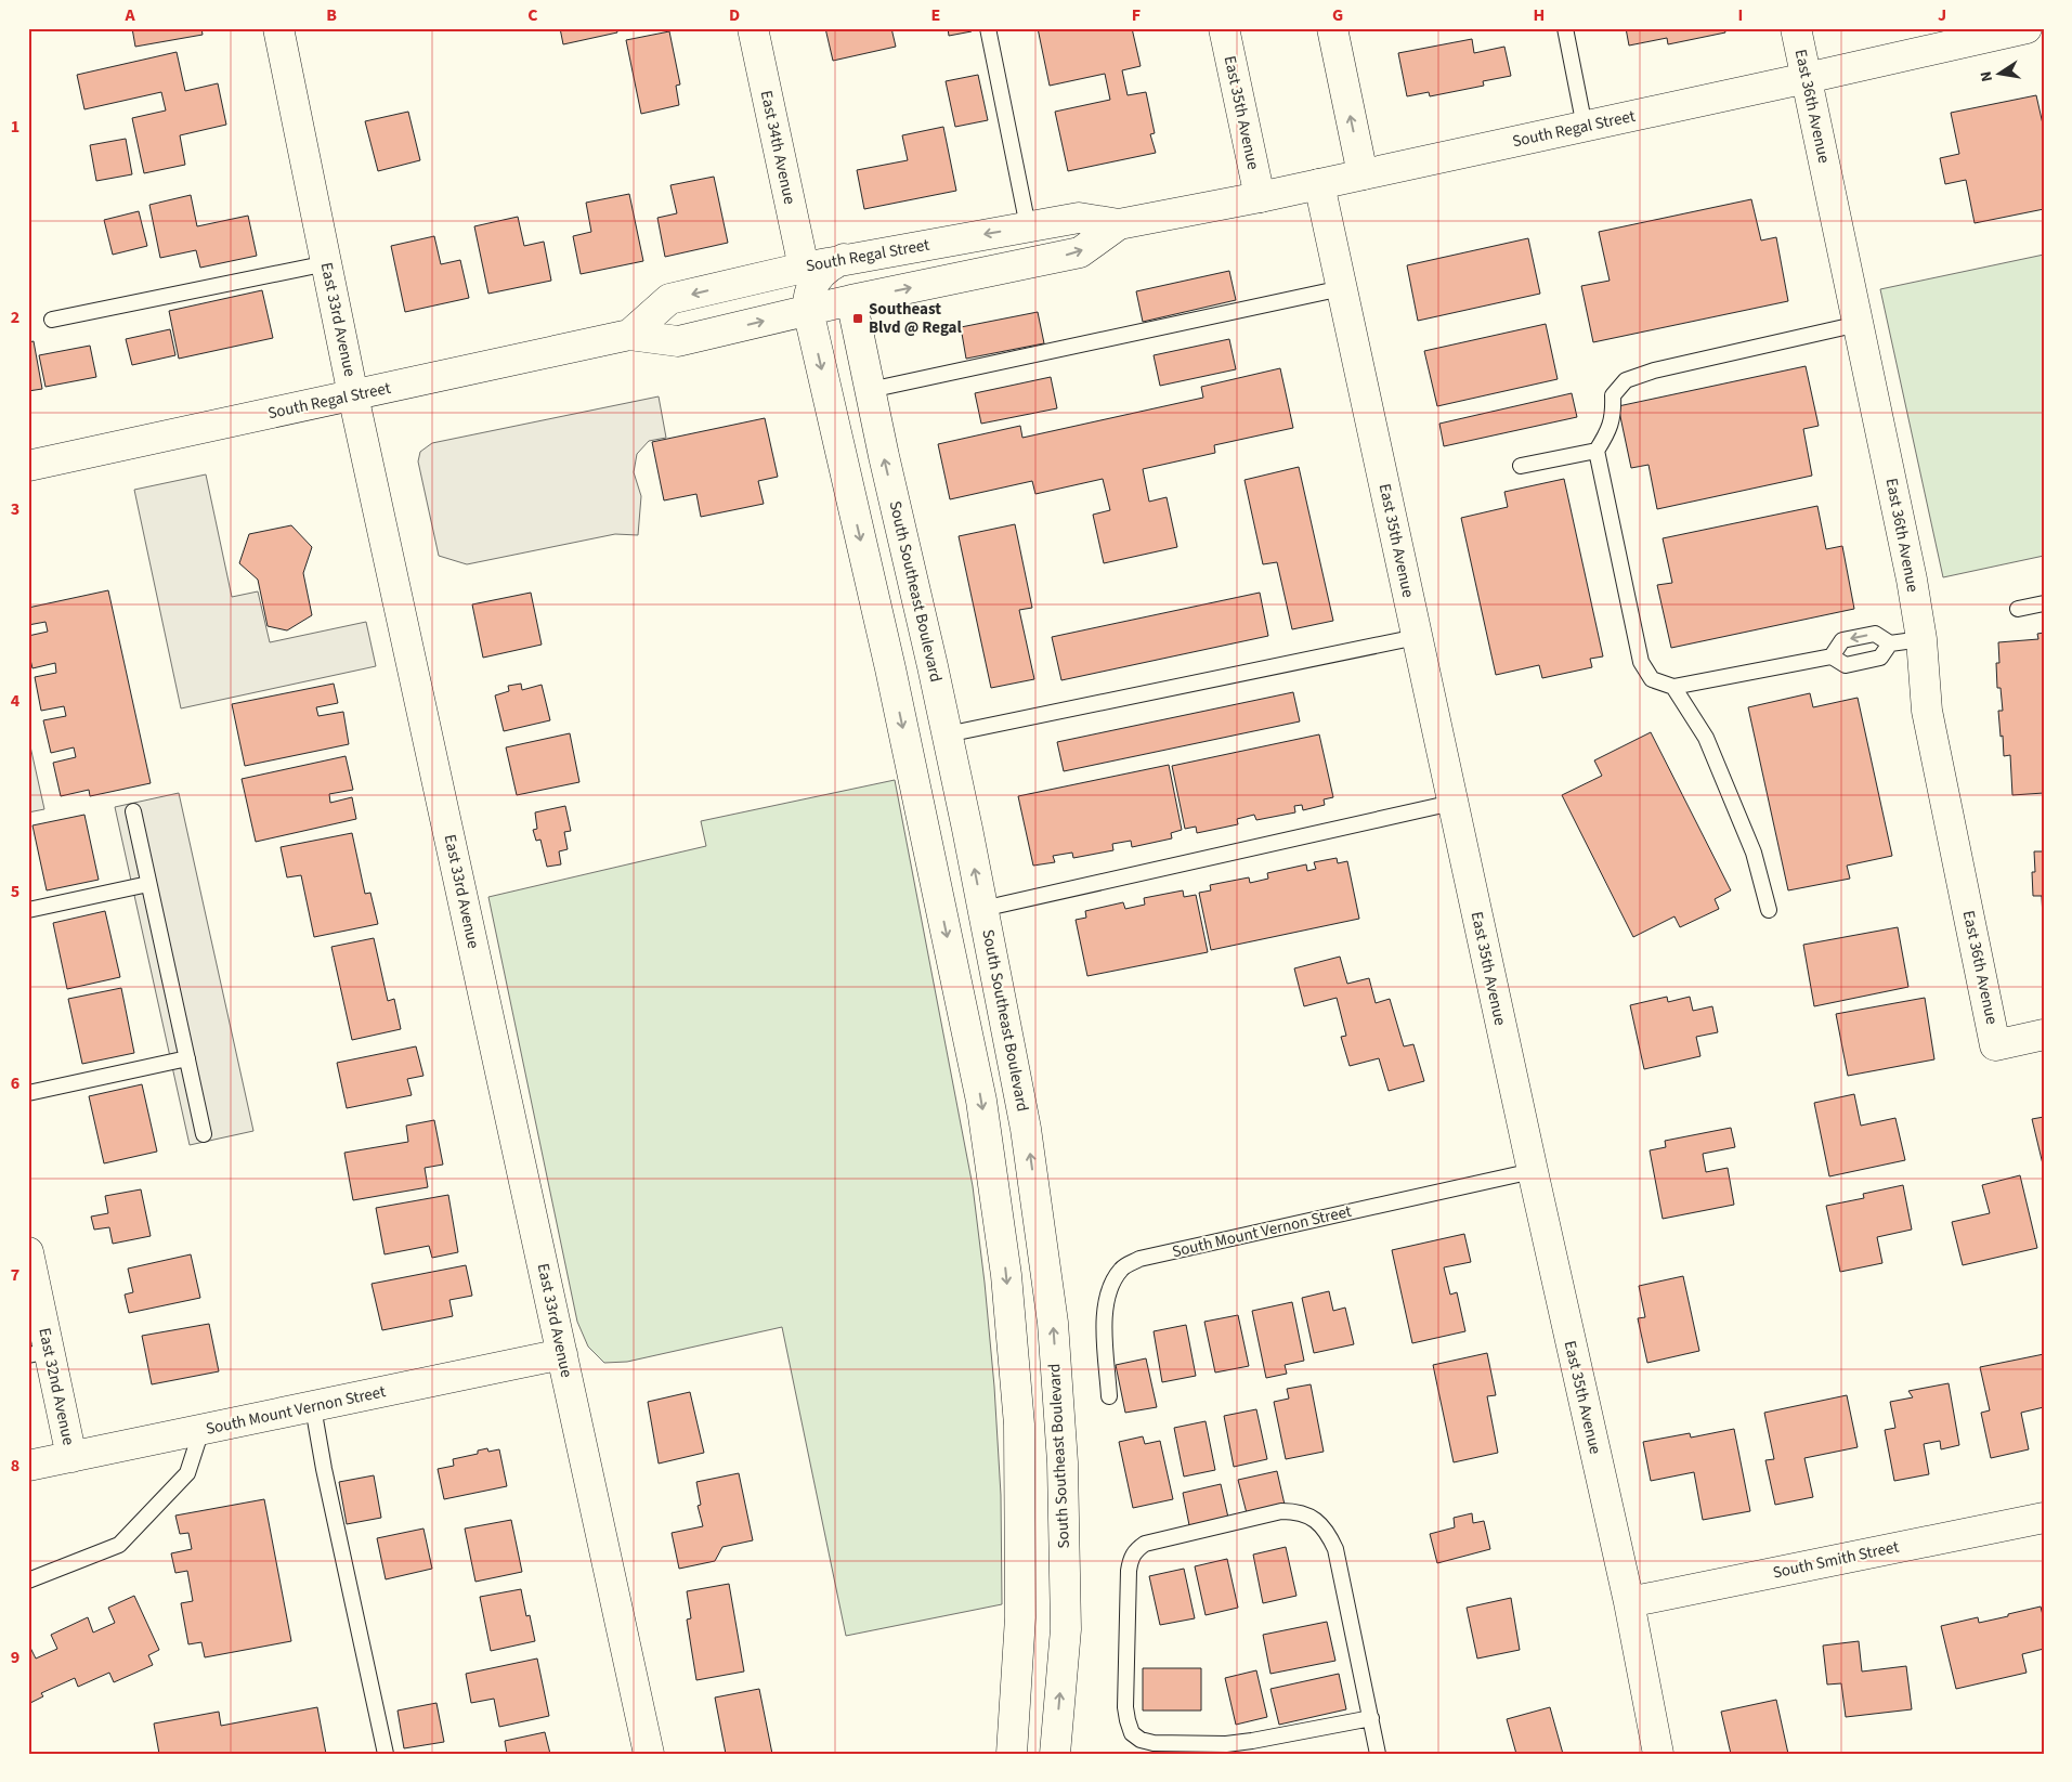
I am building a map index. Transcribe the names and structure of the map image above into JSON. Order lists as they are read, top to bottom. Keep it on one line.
{"streets":{"street":["East 36th Avenue","East 35th Avenue","South Regal Street","East 34th Avenue","East 33rd Avenue","South Southeast Boulevard","South Mount Vernon Street","East 32nd Avenue","South Smith Street"]},"crossings":[["East 36th Avenue","South Regal Street"],["East 35th Avenue","South Regal Street"],["East 35th Avenue","South Mount Vernon Street"],["East 35th Avenue","South Smith Street"],["South Regal Street","East 34th Avenue"],["South Regal Street","East 33rd Avenue"],["South Regal Street","South Southeast Boulevard"],["East 33rd Avenue","South Mount Vernon Street"],["South Mount Vernon Street","East 32nd Avenue"]],"places":{"transit":["Southeast Blvd @ Regal"]},"north":"left","grid":{"columns":["A","B","C","D","E","F","G","H","I","J"],"rows":["1","2","3","4","5","6","7","8","9"]}}
